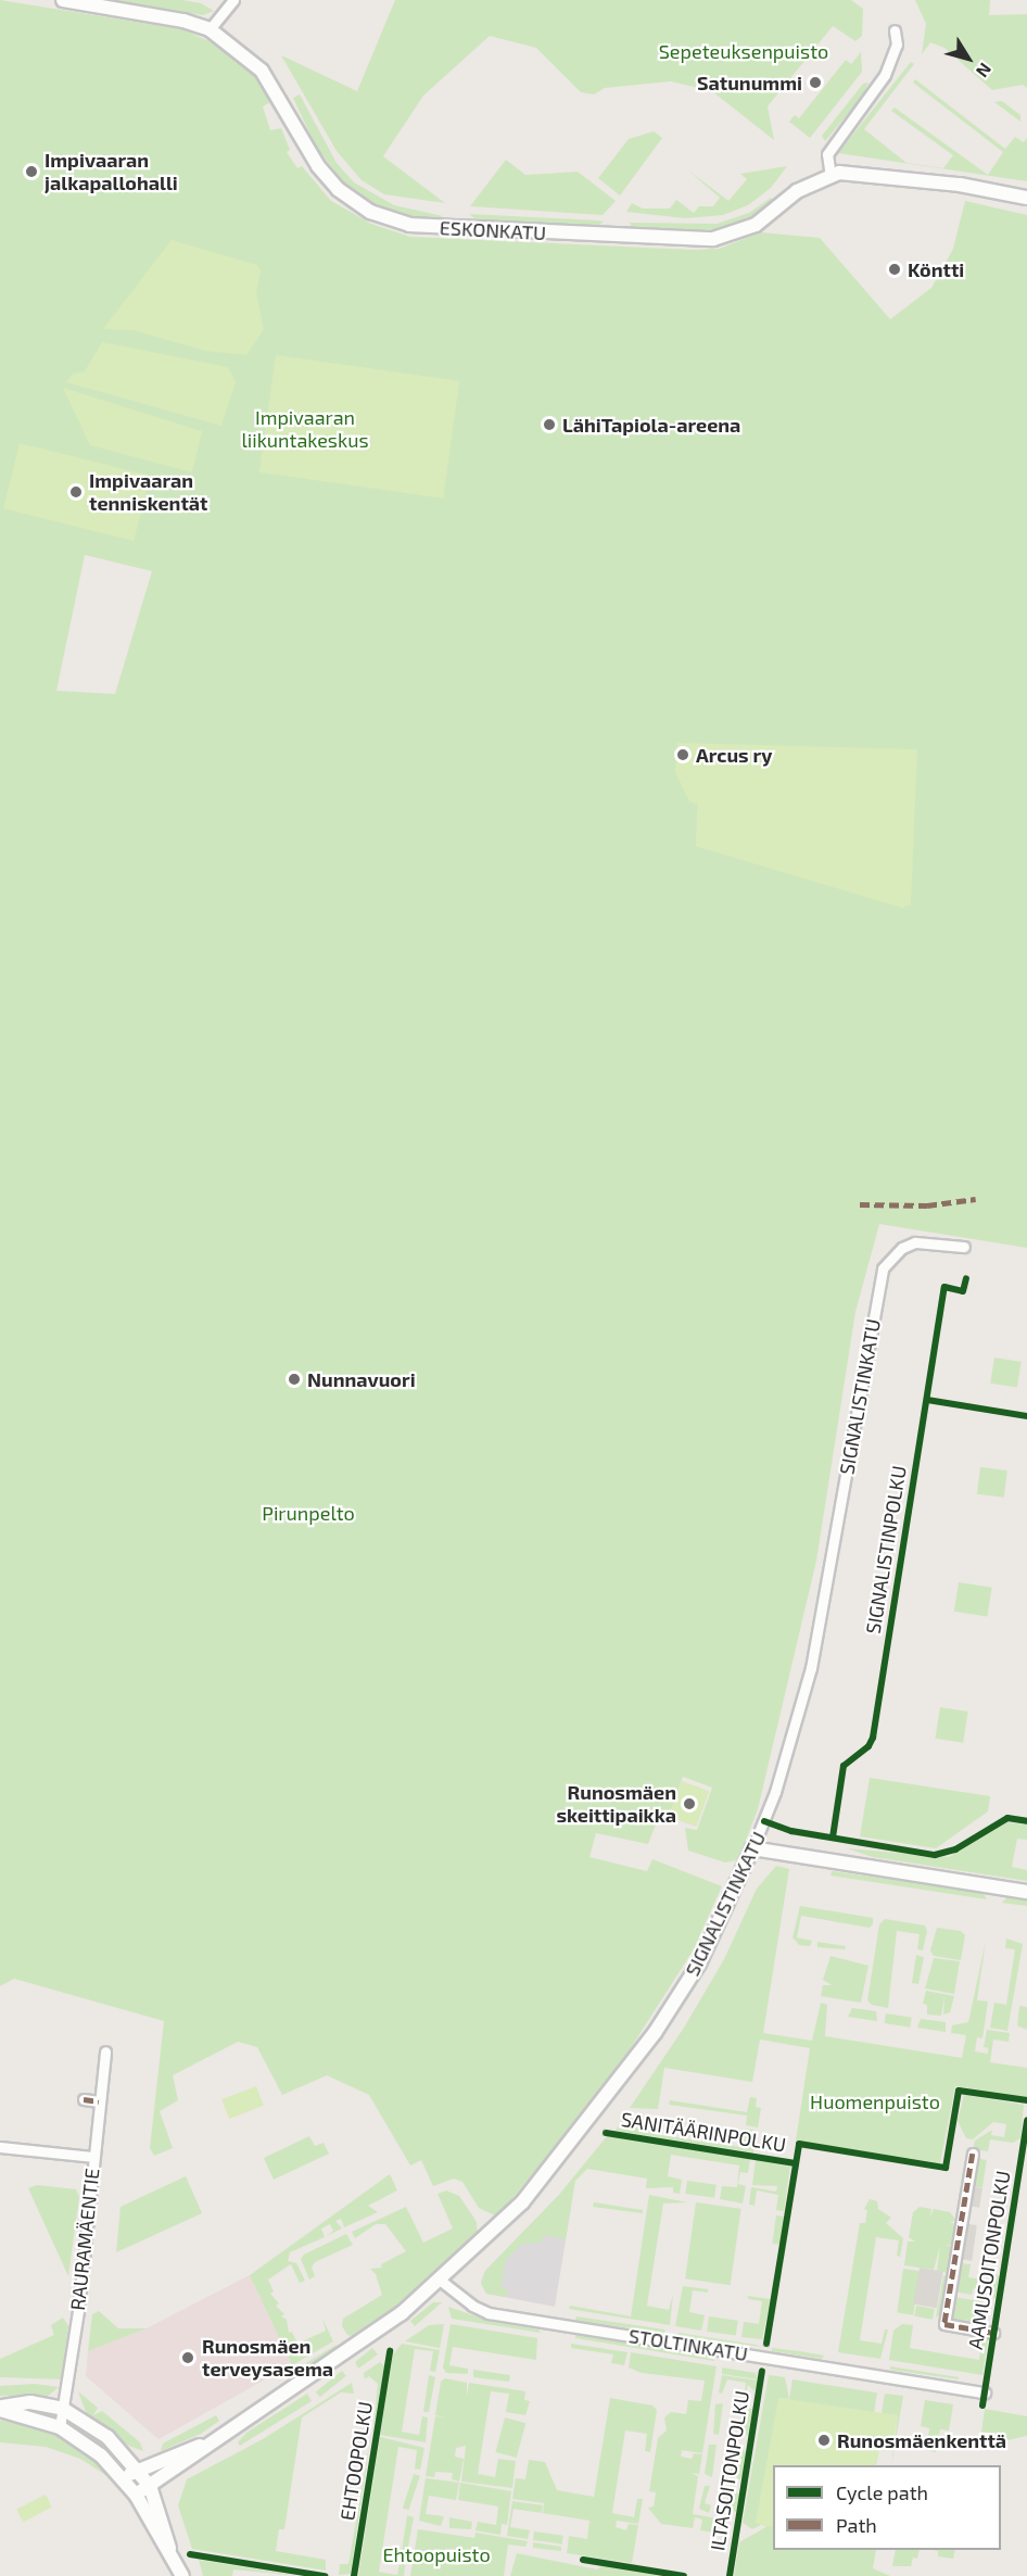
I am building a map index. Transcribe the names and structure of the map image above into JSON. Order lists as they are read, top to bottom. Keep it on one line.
{"streets":{"street":["ESKONKATU","SIGNALISTINKATU","RAURAMÄENTIE","STOLTINKATU"],"cycle path":["SIGNALISTINPOLKU","SANITÄÄRINPOLKU","AAMUSOITONPOLKU","EHTOOPOLKU","ILTASOITONPOLKU"]},"crossings":[["SIGNALISTINKATU","STOLTINKATU"]],"parks":["Sepeteuksenpuisto","Impivaaran liikuntakeskus","Pirunpelto","Huomenpuisto","Ehtoopuisto"],"places":["Satunummi","Impivaaran jalkapallohalli","Köntti","LähiTapiola-areena","Impivaaran tenniskentät","Arcus ry","Nunnavuori","Runosmäen skeittipaikka","Runosmäen terveysasema","Runosmäenkenttä"],"legend":["Cycle path","Path"],"north":"bottom right"}
